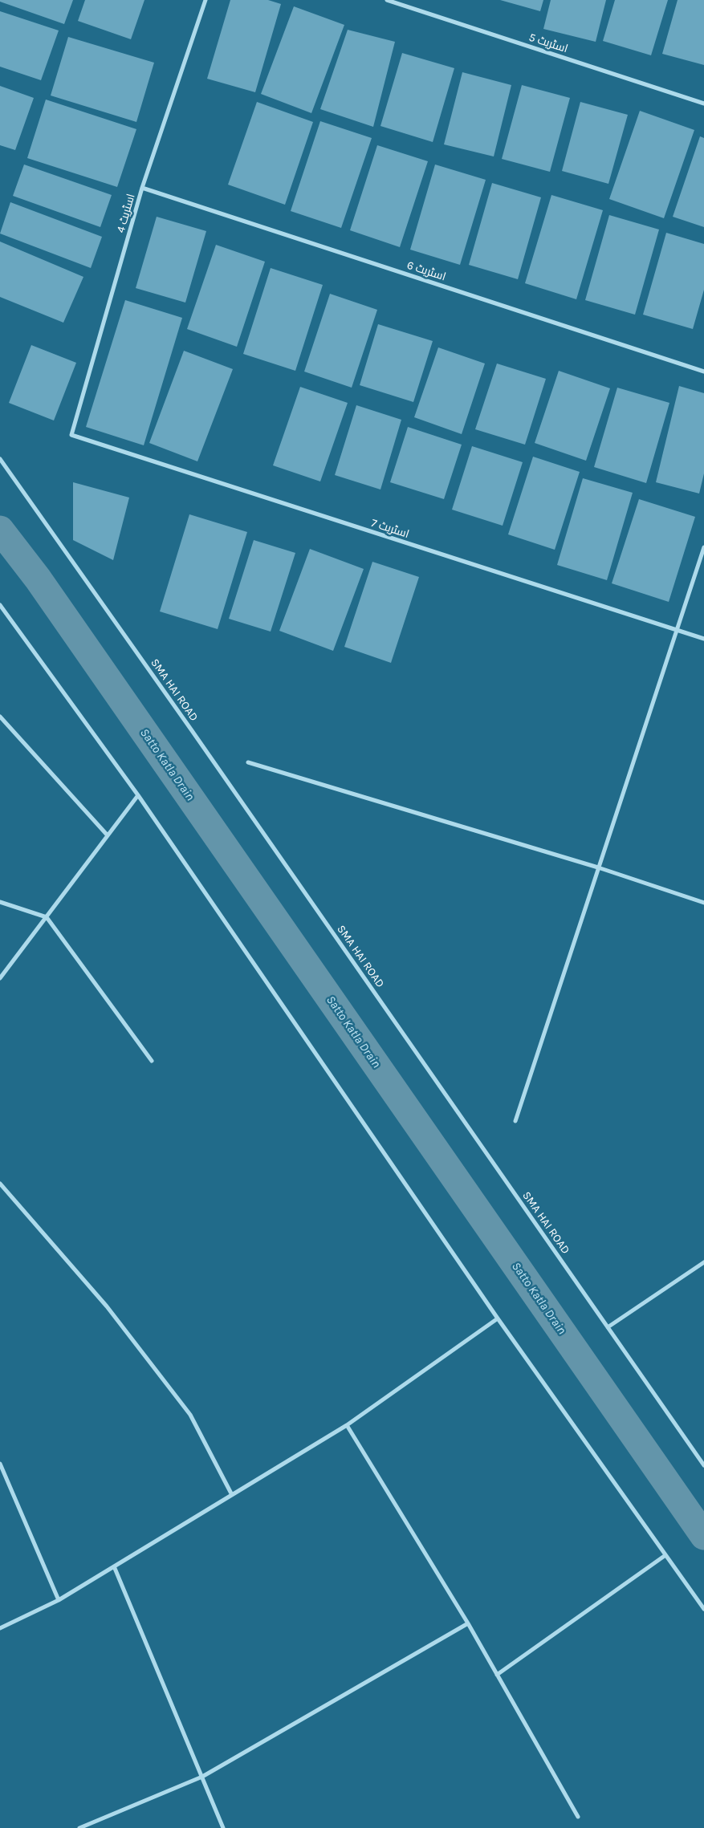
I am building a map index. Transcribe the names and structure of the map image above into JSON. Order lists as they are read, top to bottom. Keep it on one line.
{"streets":{"street":["اسٹریٹ 5","اسٹریٹ 4","اسٹریٹ 6","اسٹریٹ 7","SMA HAI ROAD"]},"crossings":[["اسٹریٹ 4","اسٹریٹ 6"],["اسٹریٹ 4","اسٹریٹ 7"]],"water":["Satto Katla Drain"]}
